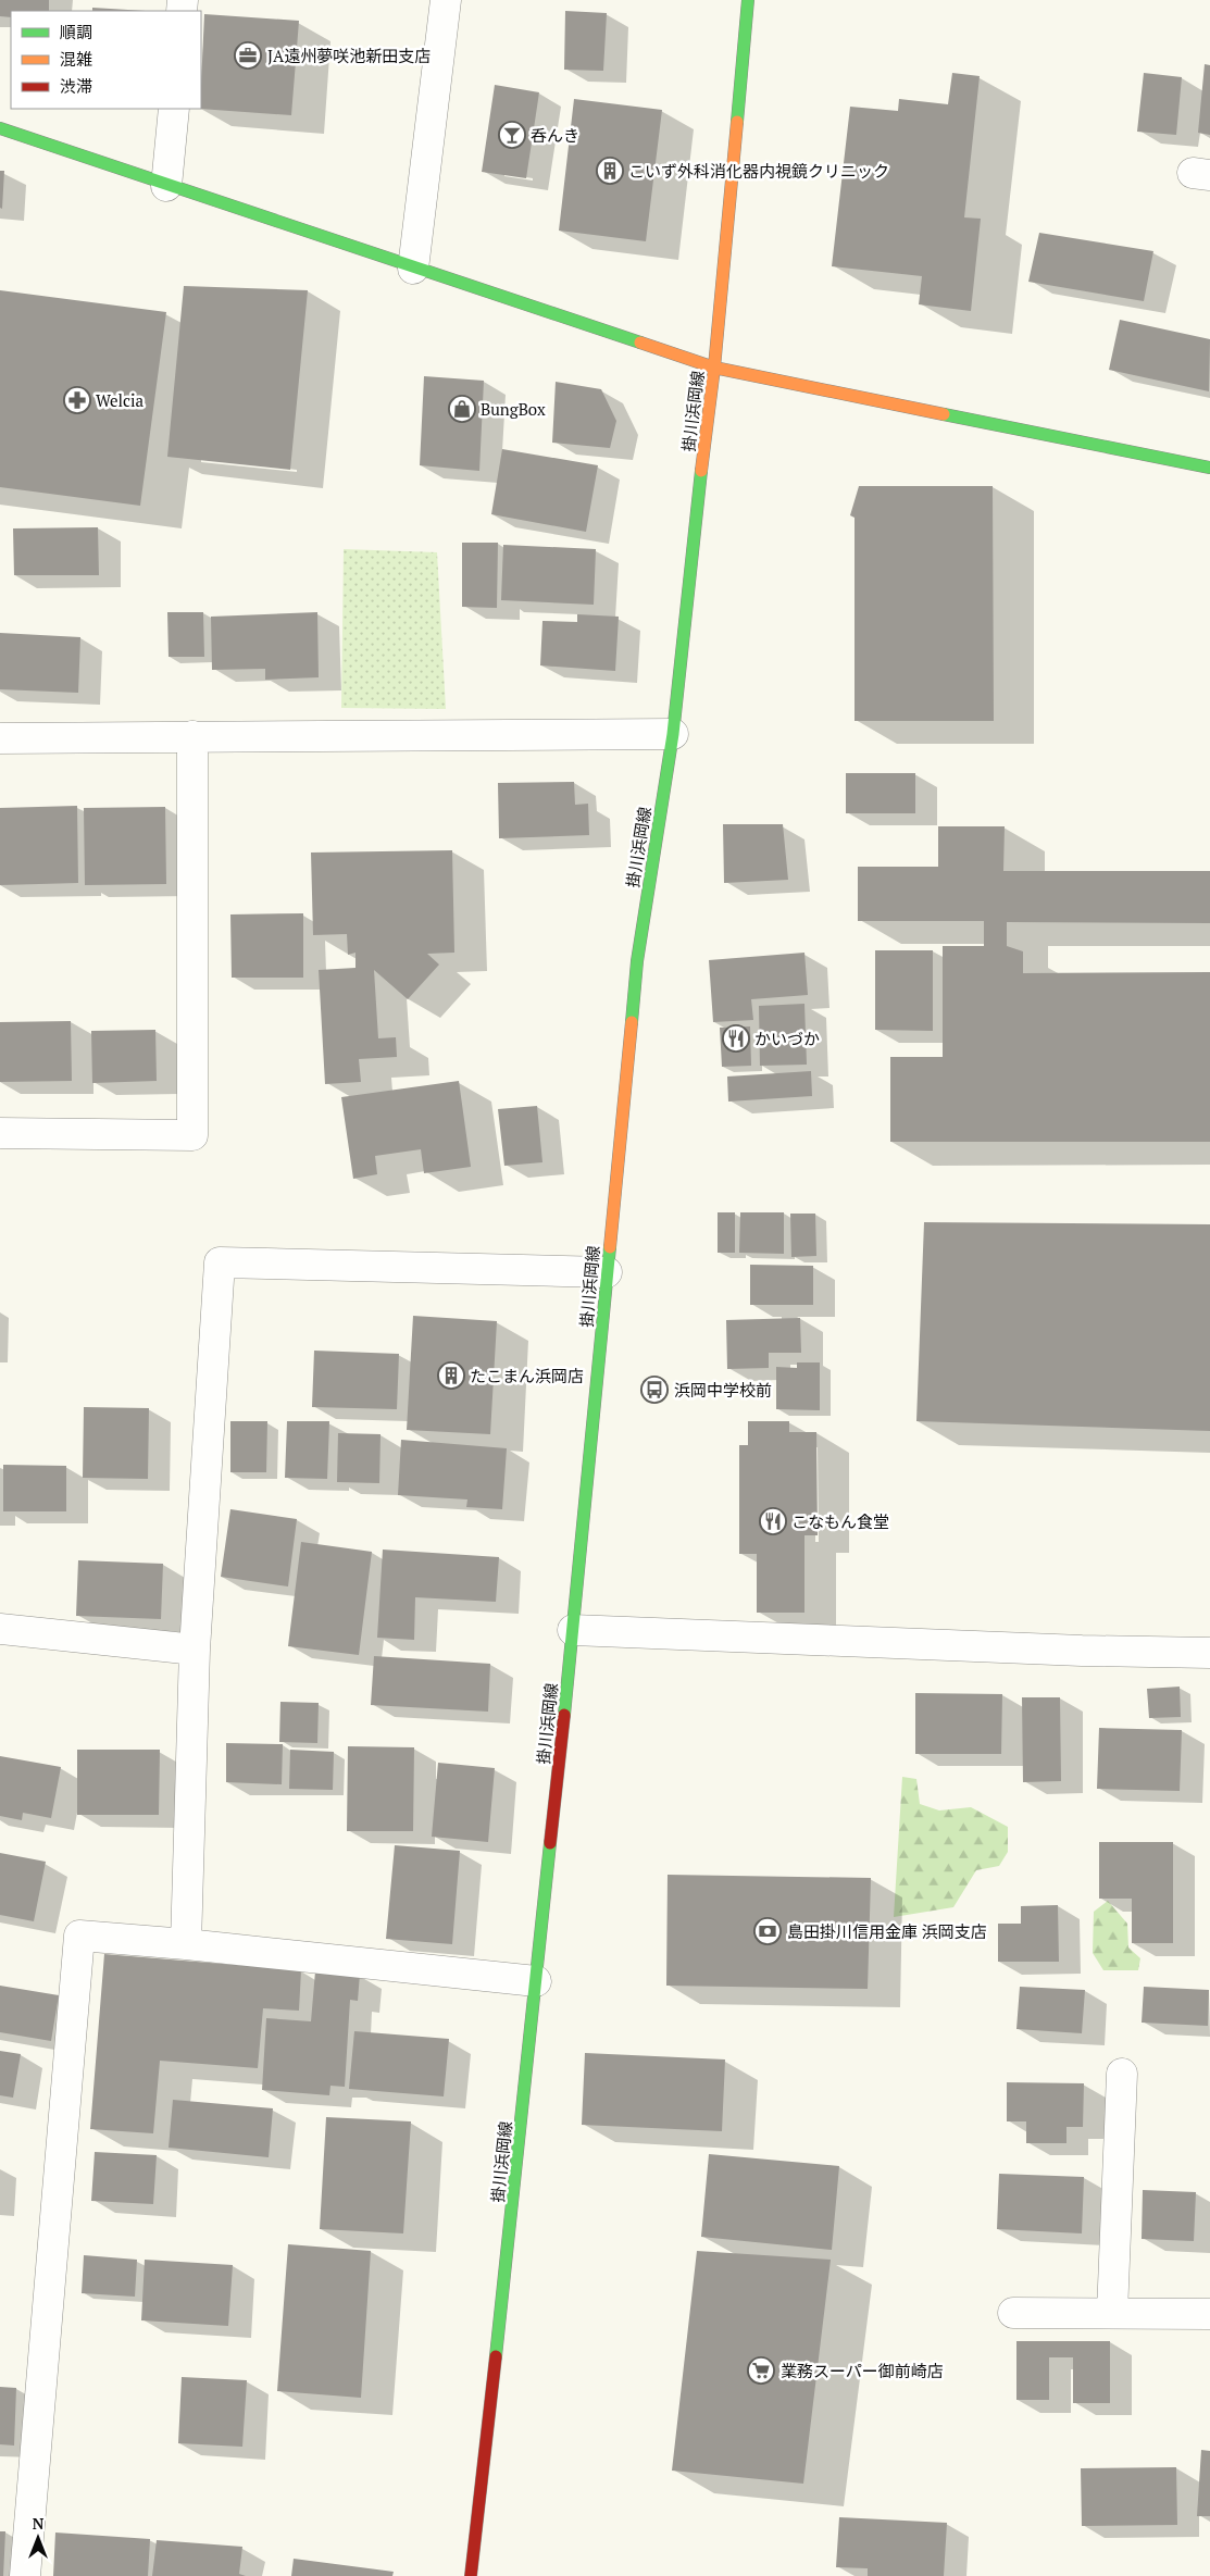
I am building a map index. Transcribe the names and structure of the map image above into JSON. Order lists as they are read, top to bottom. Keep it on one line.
{"streets":{"main road":["掛川浜岡線"]},"places":{"office":["JA遠州夢咲池新田支店"],"bar":["呑んき"],"building":["こいず外科消化器内視鏡クリニック","たこまん浜岡店"],"pharmacy":["Welcia"],"shop":["BungBox"],"restaurant":["かいづか","こなもん食堂"],"bus stop":["浜岡中学校前"],"bank":["島田掛川信用金庫 浜岡支店"],"supermarket":["業務スーパー御前崎店"]},"legend":["順調","混雑","渋滞"],"north":"top"}
